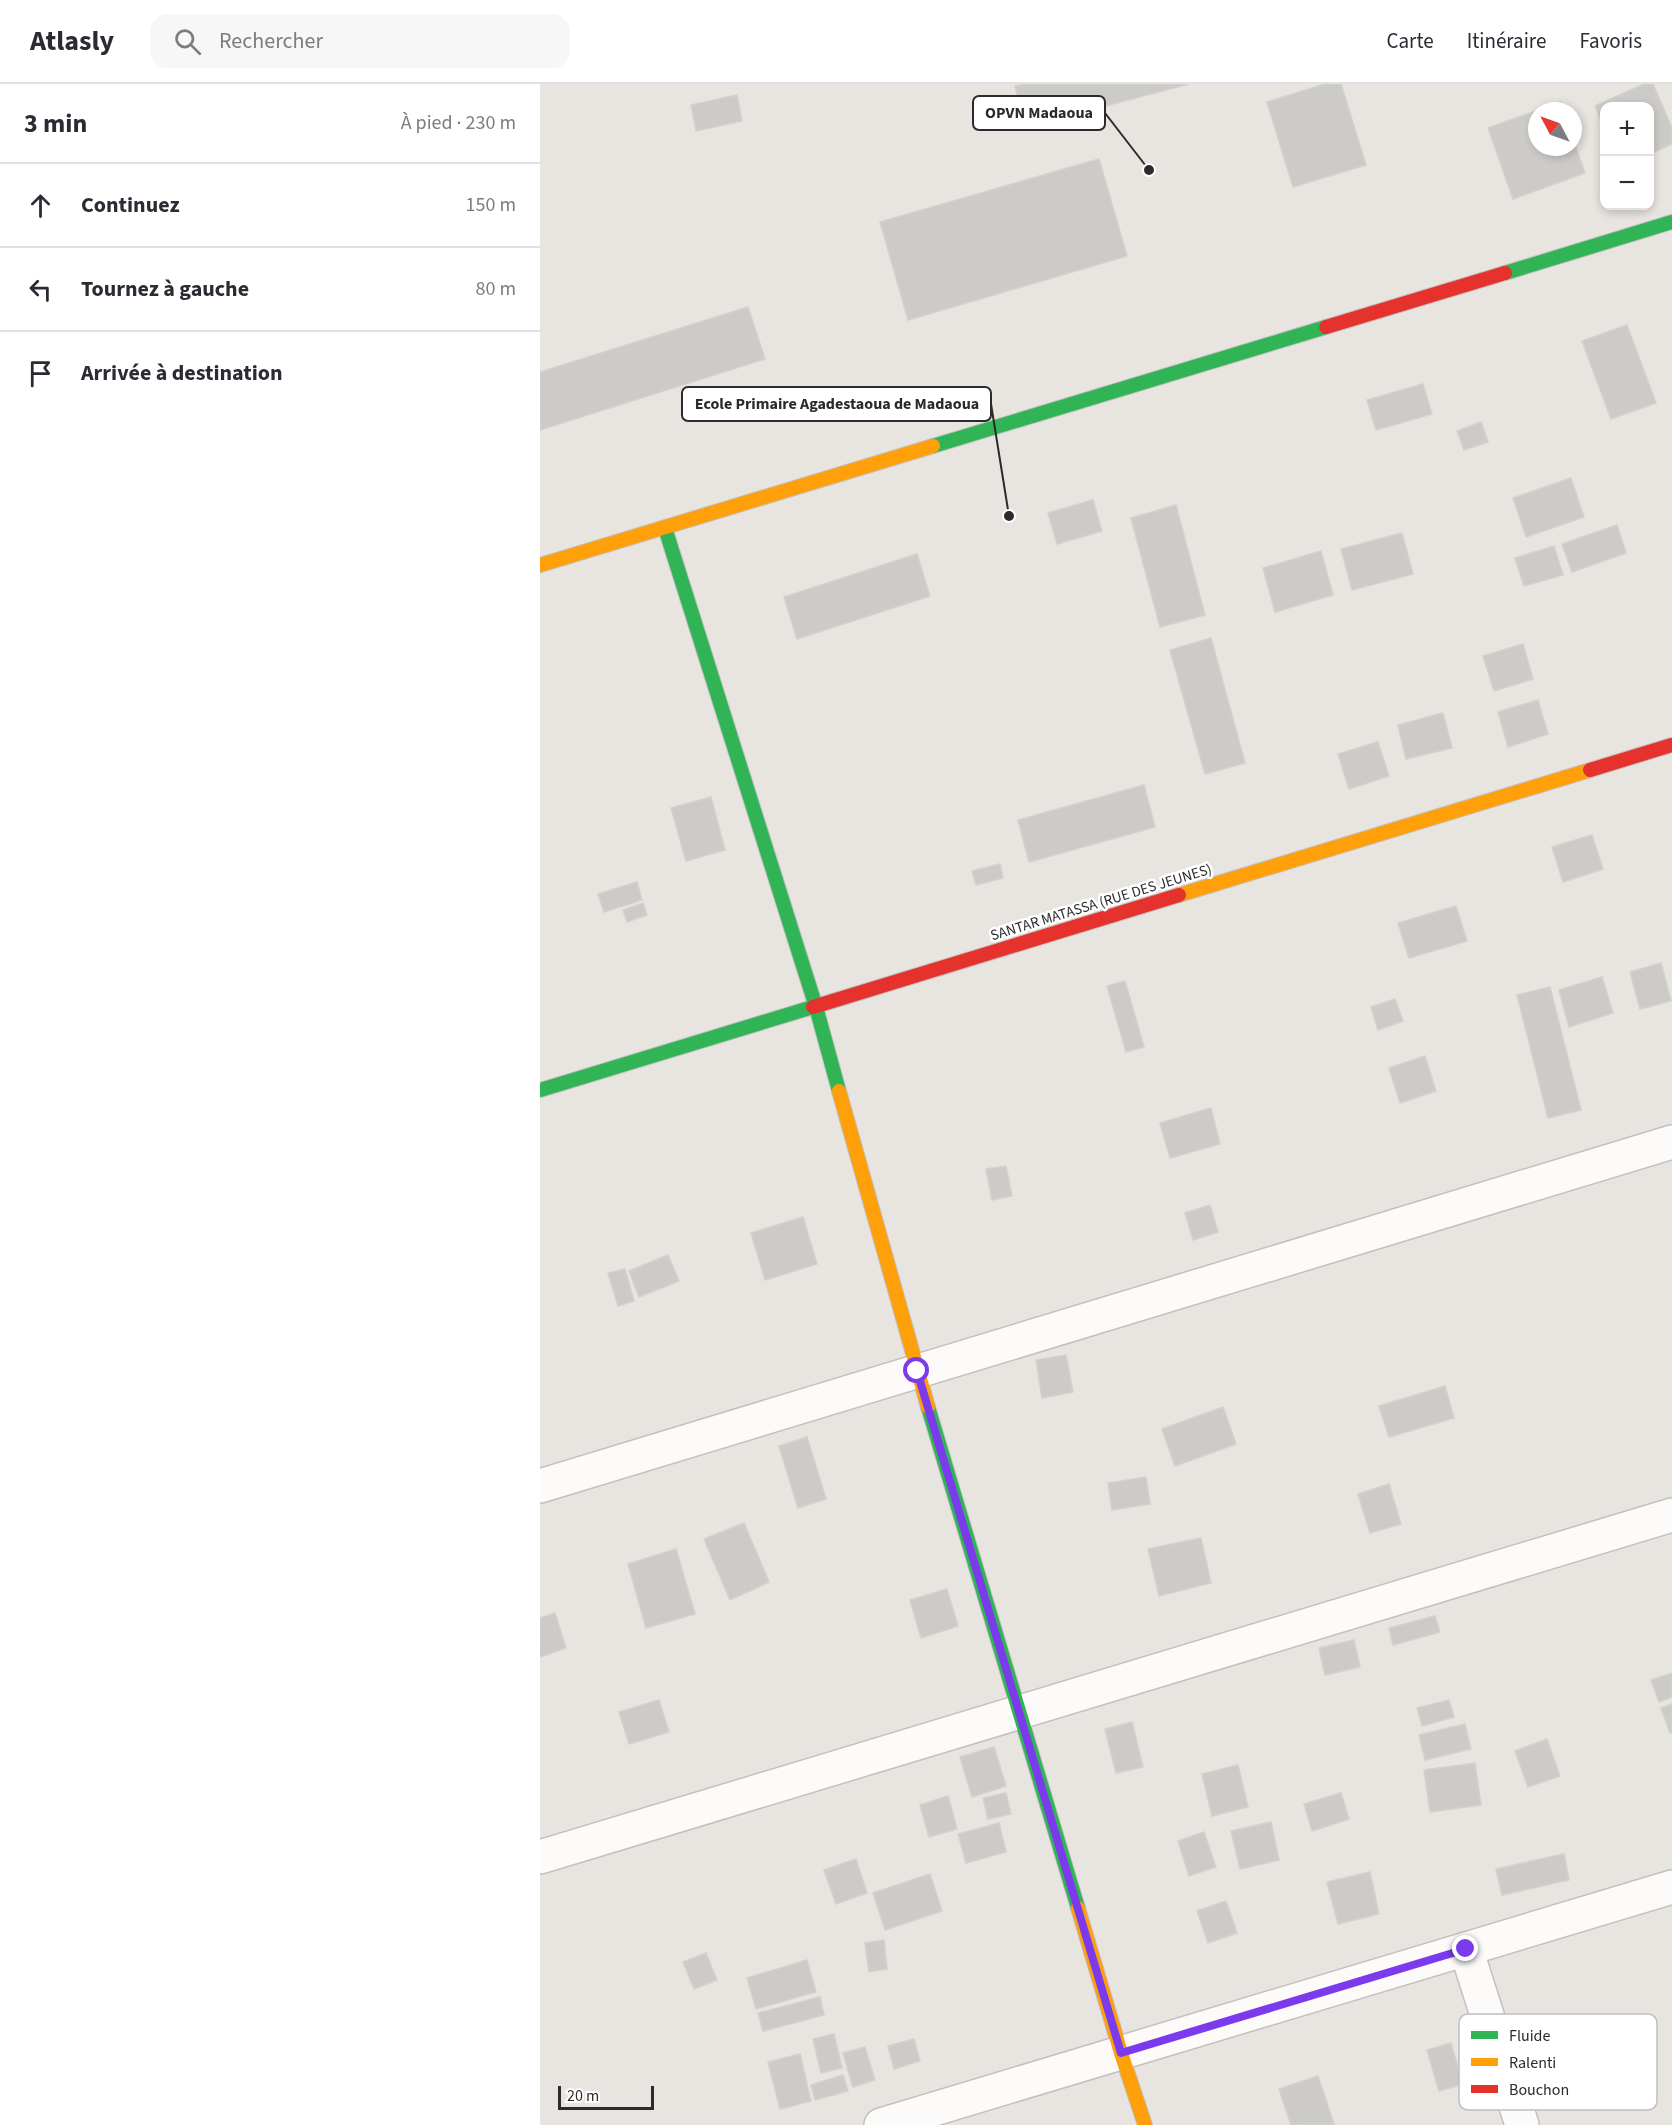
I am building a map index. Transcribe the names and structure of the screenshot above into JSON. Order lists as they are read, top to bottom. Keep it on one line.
{"streets":{"main road":["SANTAR MATASSA (RUE DES JEUNES)"]},"places":["OPVN Madaoua","Ecole Primaire Agadestaoua de Madaoua"],"legend":["Fluide","Ralenti","Bouchon"],"scale_bar":"20 m","north":"top left","page":{"header":"Atlasly","search":"Rechercher","nav":["Carte","Itinéraire","Favoris"],"heading":["3 min","À pied · 230 m"],"map_buttons":["+","−"],"list":[["Continuez","150 m"],["Tournez à gauche","80 m"],"Arrivée à destination"],"scale":"20 m"}}
